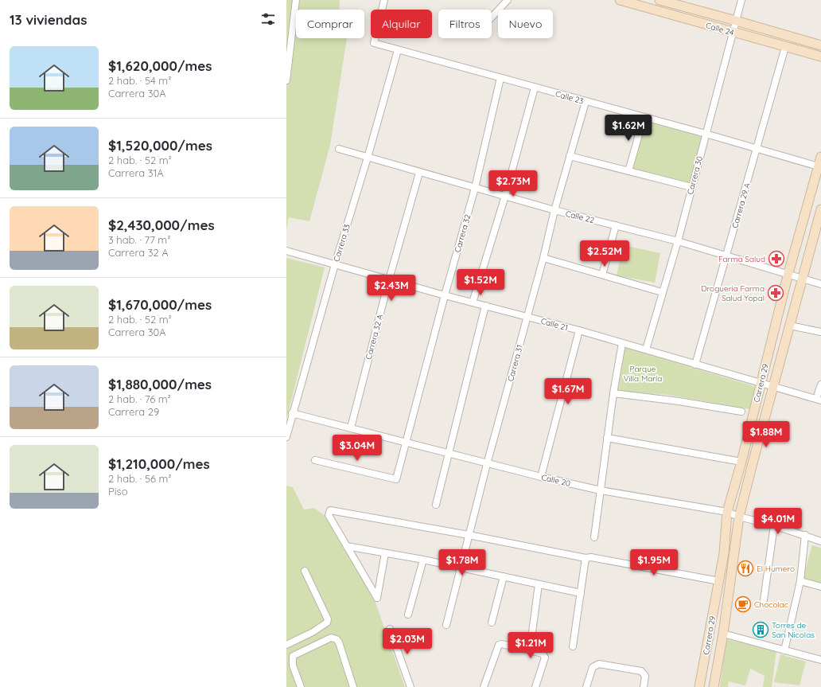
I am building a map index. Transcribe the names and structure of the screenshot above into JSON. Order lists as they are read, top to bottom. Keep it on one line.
{"streets":{"main road":["Calle 24","Carrera 29"],"street":["Calle 23","Carrera 30","Carrera 29 A","Calle 22","Carrera 32","Carrera 33","Calle 21","Carrera 32 A","Carrera 31","Calle 20"]},"crossings":[["Calle 24","Carrera 30"],["Calle 24","Carrera 29 A"],["Calle 23","Carrera 30"],["Calle 23","Carrera 29 A"],["Calle 23","Carrera 32"],["Calle 23","Carrera 33"],["Calle 23","Carrera 31"],["Calle 23","Carrera 29"],["Carrera 30","Calle 22"],["Carrera 30","Calle 21"],["Carrera 29 A","Calle 22"],["Carrera 29 A","Calle 21"],["Calle 22","Carrera 32"],["Calle 22","Carrera 33"],["Calle 22","Carrera 32 A"],["Calle 22","Carrera 31"],["Calle 22","Carrera 29"],["Carrera 32","Calle 21"],["Carrera 32","Calle 20"],["Carrera 33","Calle 21"],["Carrera 33","Calle 20"],["Calle 21","Carrera 32 A"],["Calle 21","Carrera 31"],["Calle 21","Carrera 29"],["Carrera 32 A","Calle 20"],["Carrera 31","Calle 20"],["Carrera 29","Calle 20"]],"parks":["Parque Villa María"],"places":{"pharmacy":["Farma Salud","Drogueria Farma Salud Yopal"],"restaurant":["El Humero"],"cafe":["Chocolac"],"building":["Torres de San Nicolas"]},"page":{"heading":"13 viviendas","chip":["Comprar","Alquilar","Filtros","Nuevo"],"list":[{"name":"$1,620,000/mes","note":"2 hab. · 54 m² · Carrera 30A"},{"name":"$1,520,000/mes","note":"2 hab. · 52 m² · Carrera 31A"},{"name":"$2,430,000/mes","note":"3 hab. · 77 m² · Carrera 32 A"},{"name":"$1,670,000/mes","note":"2 hab. · 52 m² · Carrera 30A"},{"name":"$1,880,000/mes","note":"2 hab. · 76 m² · Carrera 29"},{"name":"$1,210,000/mes","note":"2 hab. · 56 m² · Piso"}],"price":["$1.62M","$2.73M","$2.52M","$1.52M","$2.43M","$1.67M","$1.88M","$3.04M","$4.01M","$1.78M","$1.95M","$2.03M","$1.21M"]}}
